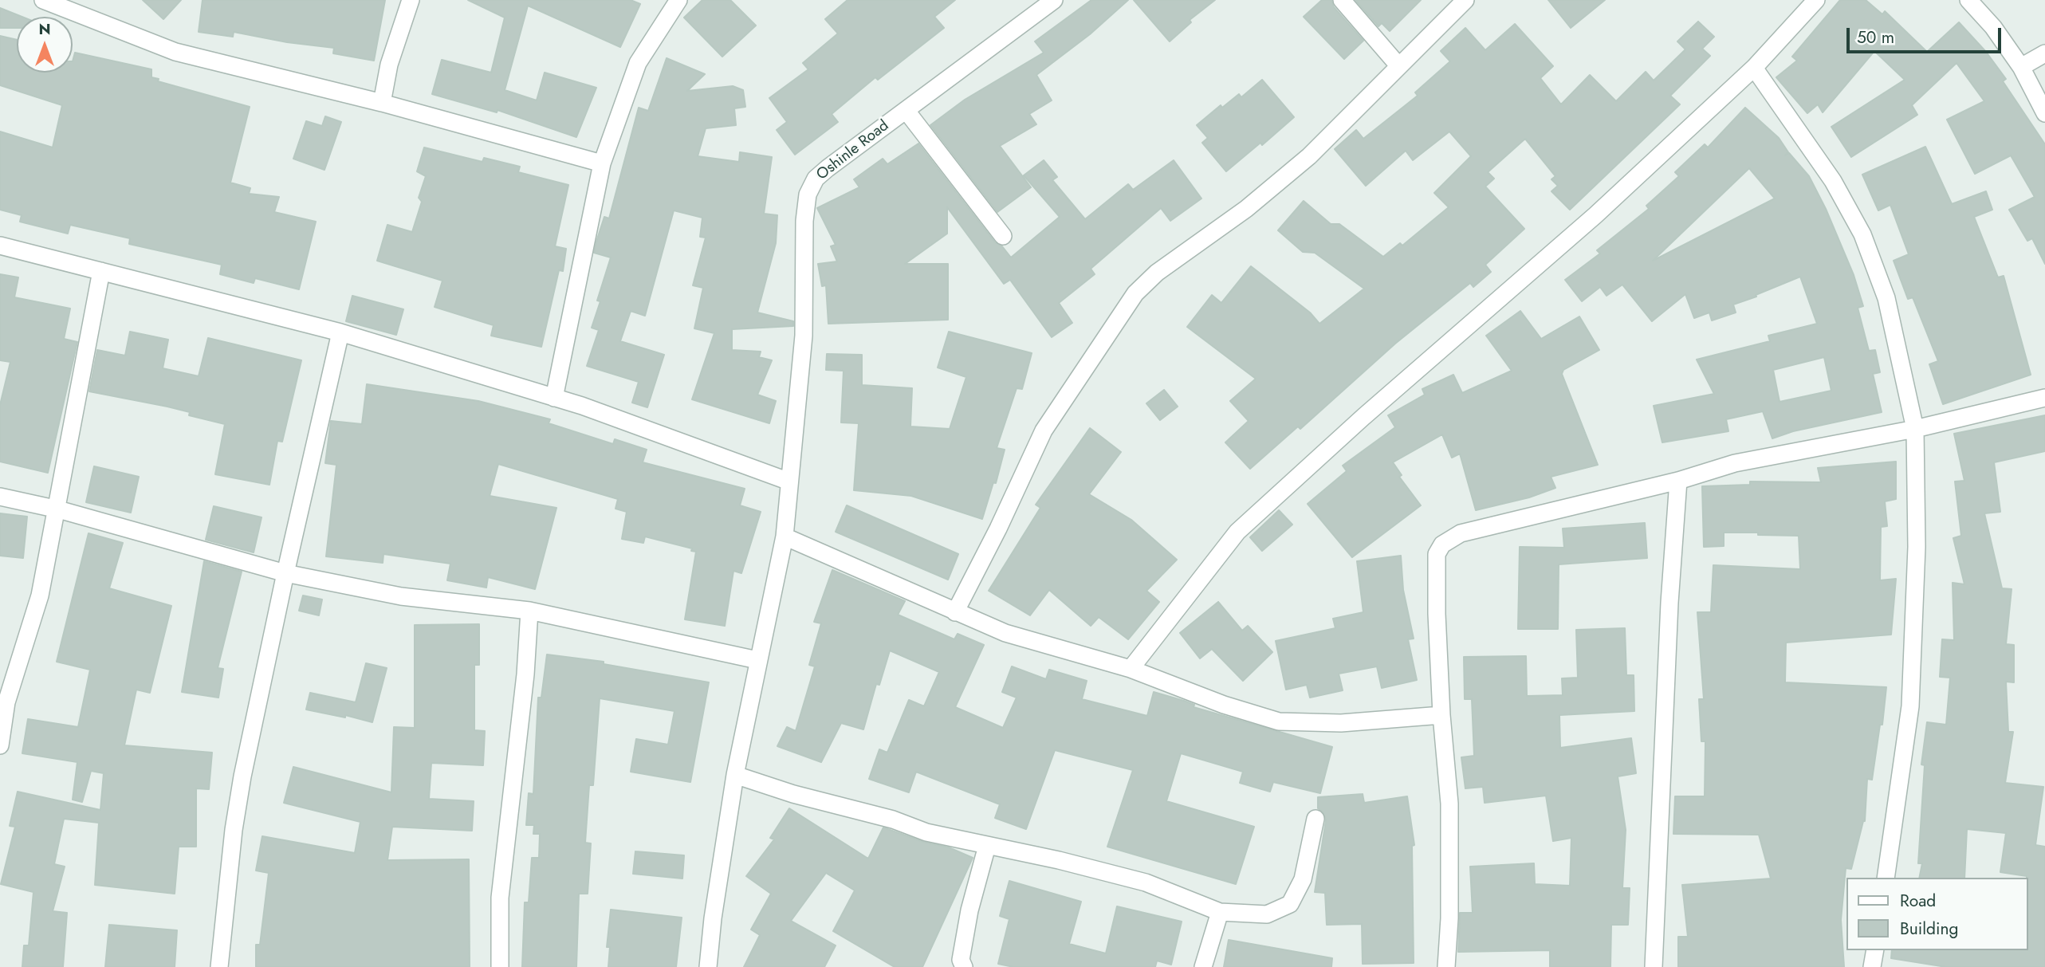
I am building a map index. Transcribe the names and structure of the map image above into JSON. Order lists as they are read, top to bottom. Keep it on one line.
{"streets":{"street":["Oshinle Road"]},"legend":["Road","Building"],"scale_bar":"50 m","north":"top"}
